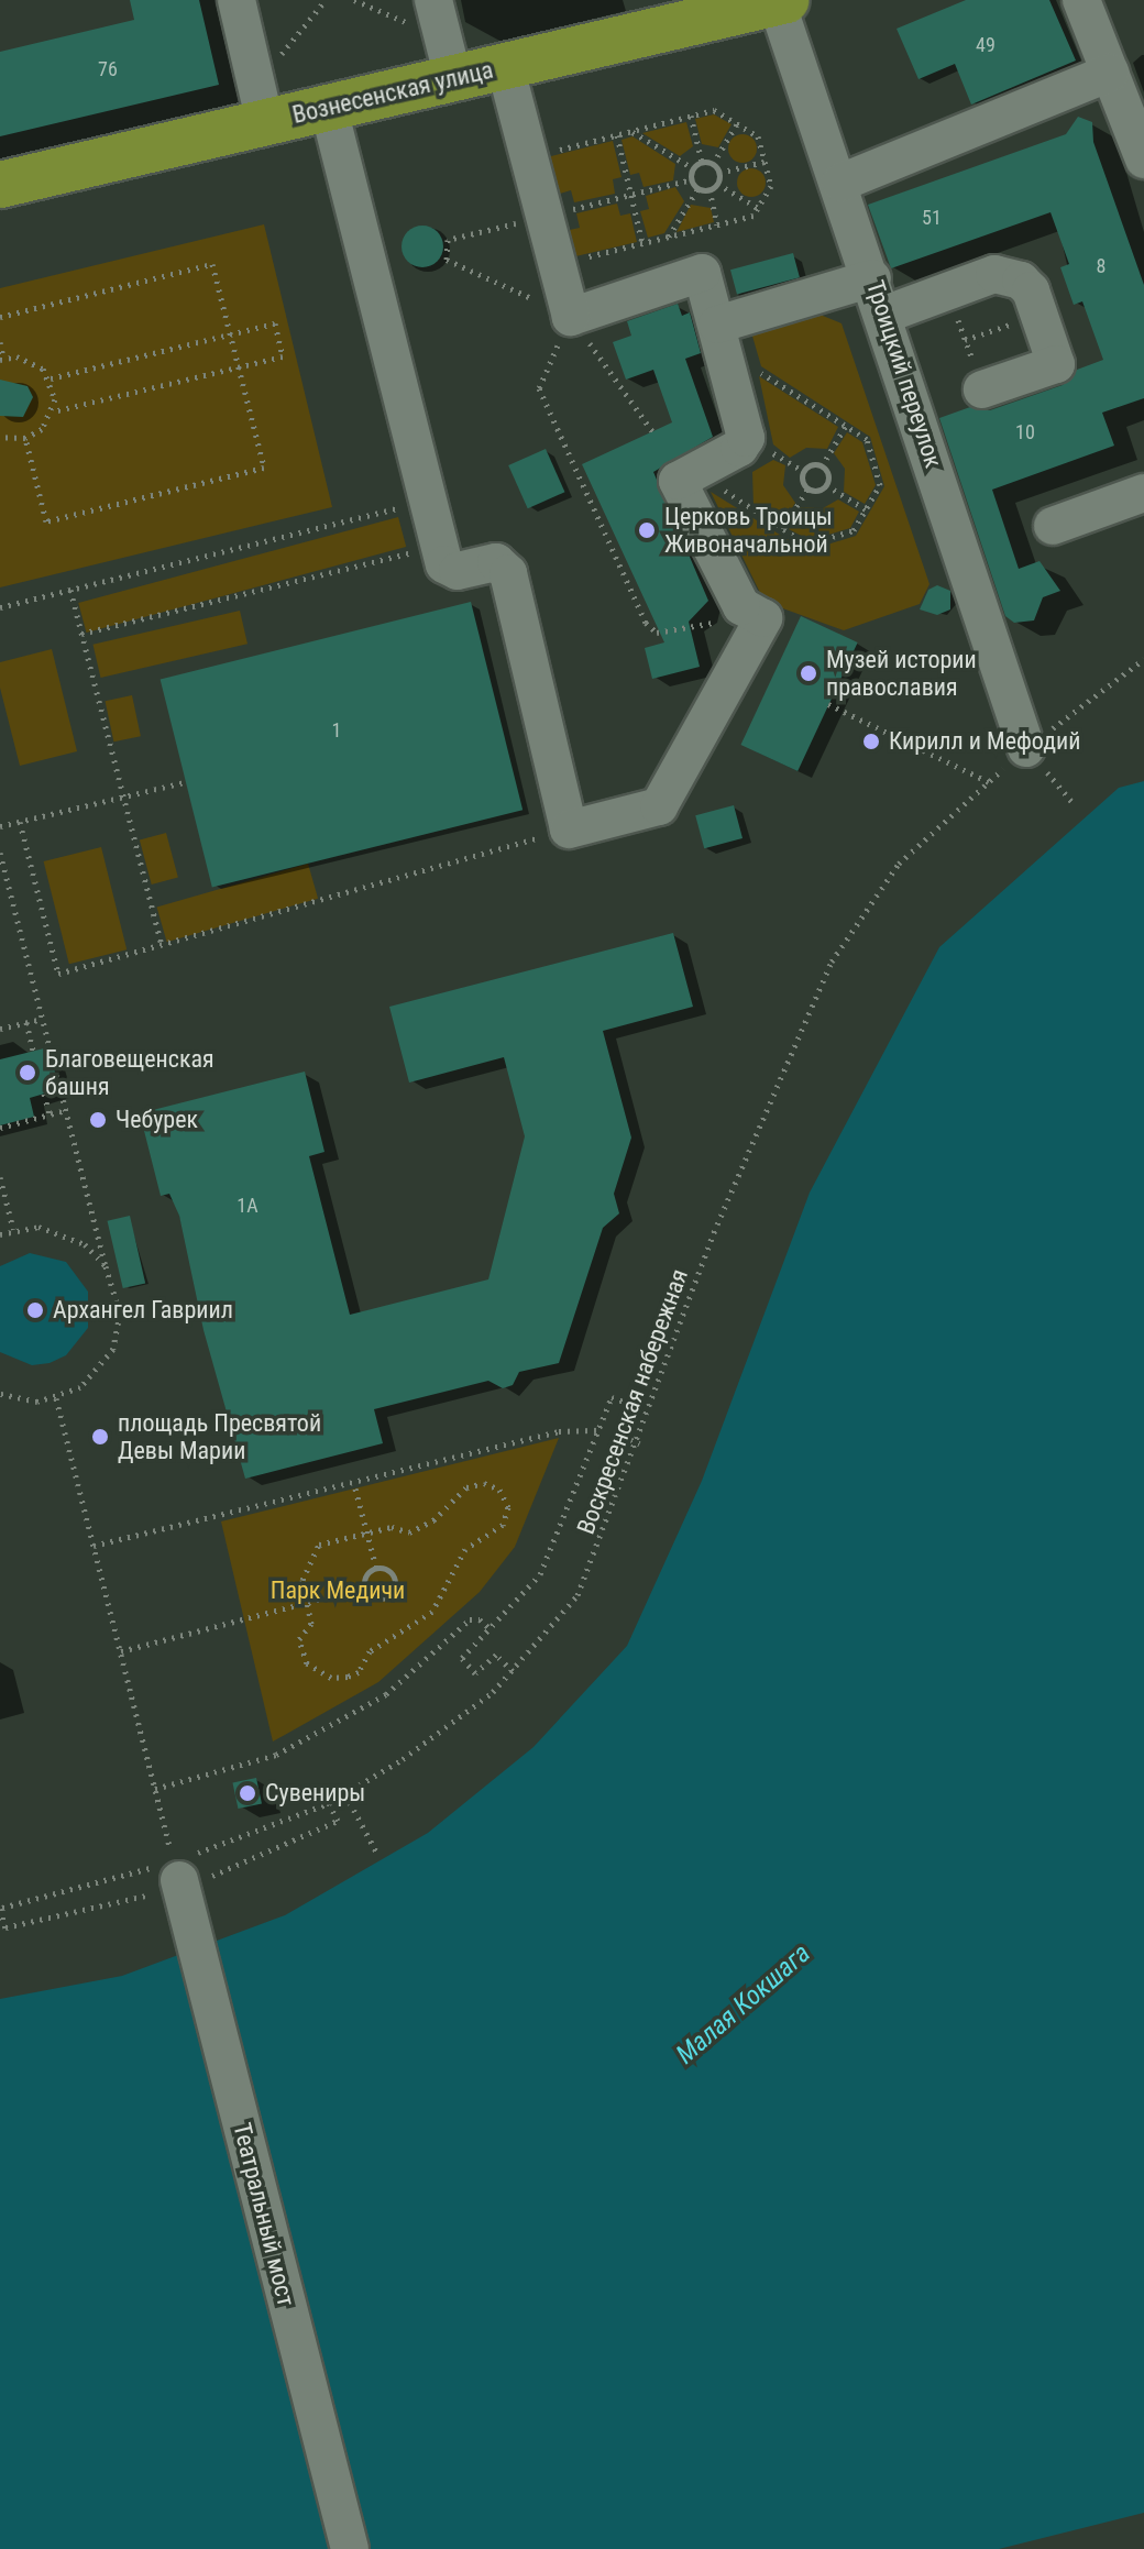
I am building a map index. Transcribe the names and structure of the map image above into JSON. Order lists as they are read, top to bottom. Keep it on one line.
{"streets":{"main road":["Вознесенская улица"],"street":["Троицкий переулок","Театральный мост"],"path":["Воскресенская набережная"]},"crossings":[["Вознесенская улица","Троицкий переулок"],["Троицкий переулок","Воскресенская набережная"]],"water":["Малая Кокшага"],"parks":["Парк Медичи"],"places":["Церковь Троицы Живоначальной","Музей истории православия","Кирилл и Мефодий","Благовещенская башня","Чебурек","Архангел Гавриил","площадь Пресвятой Девы Марии","Сувениры"],"house_numbers":["49","76","51","8","10","1","1А"]}
